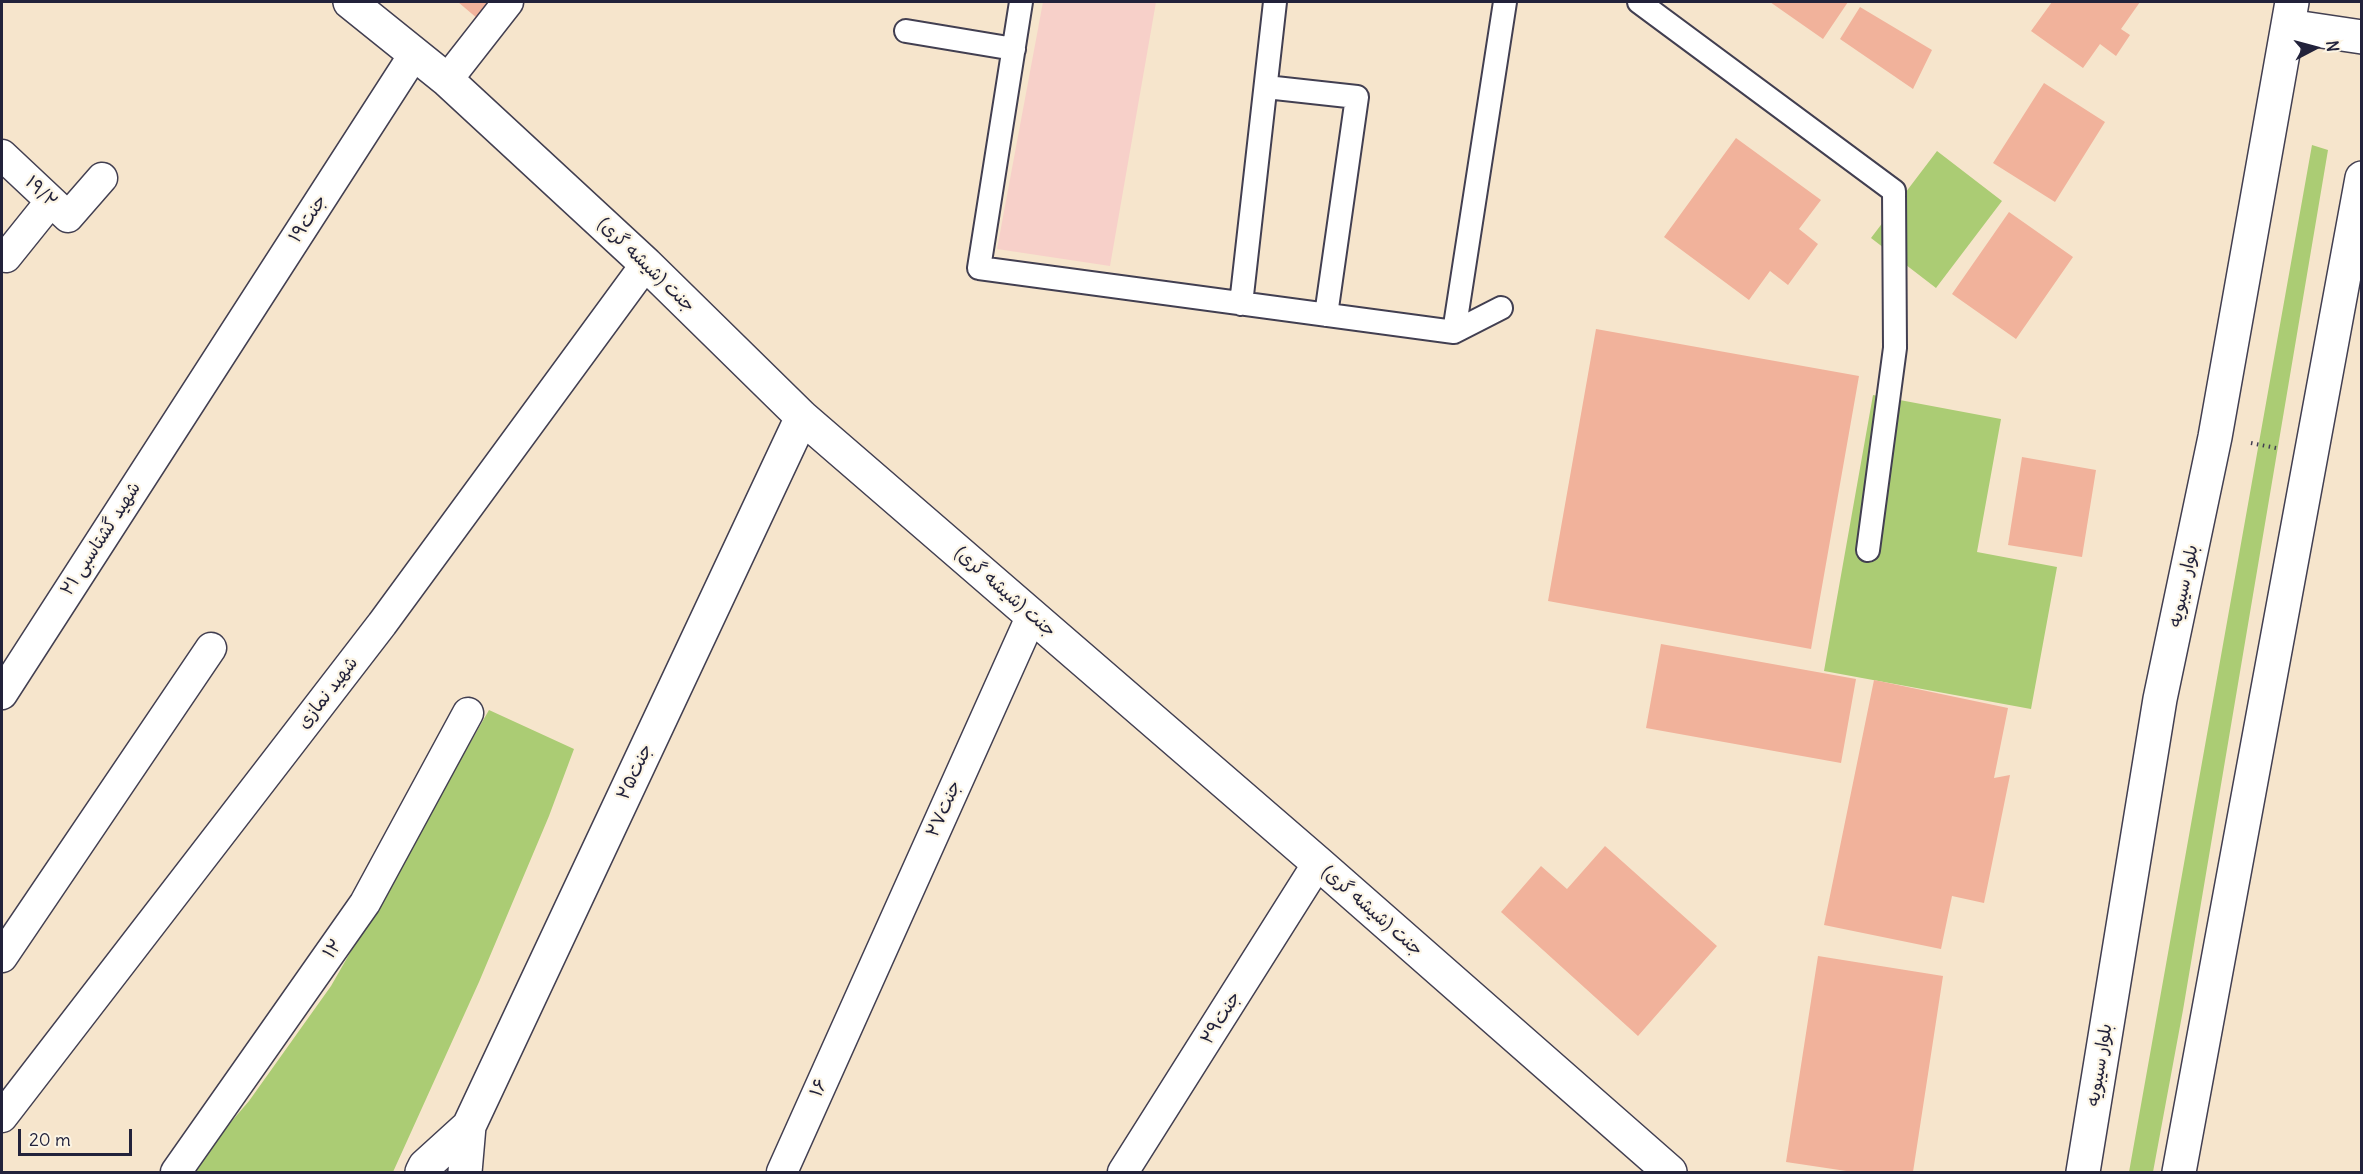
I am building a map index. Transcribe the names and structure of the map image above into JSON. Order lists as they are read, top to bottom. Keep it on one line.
{"streets":{"street":["۱۹/۲","جنت۱۹","جنت (شیشه گری)","شهید گشتاسبی ۲۱","بلوار سیبویه","شهید نمازی","جنت۲۵","جنت۲۷","۱۲","جنت۲۹","۱۶"]},"crossings":[["جنت۱۹","جنت (شیشه گری)"],["جنت۱۹","شهید گشتاسبی ۲۱"],["جنت (شیشه گری)","شهید نمازی"],["جنت (شیشه گری)","جنت۲۵"],["جنت (شیشه گری)","جنت۲۷"],["جنت (شیشه گری)","جنت۲۹"],["جنت۲۷","۱۶"]],"scale_bar":"20 m","north":"right"}
